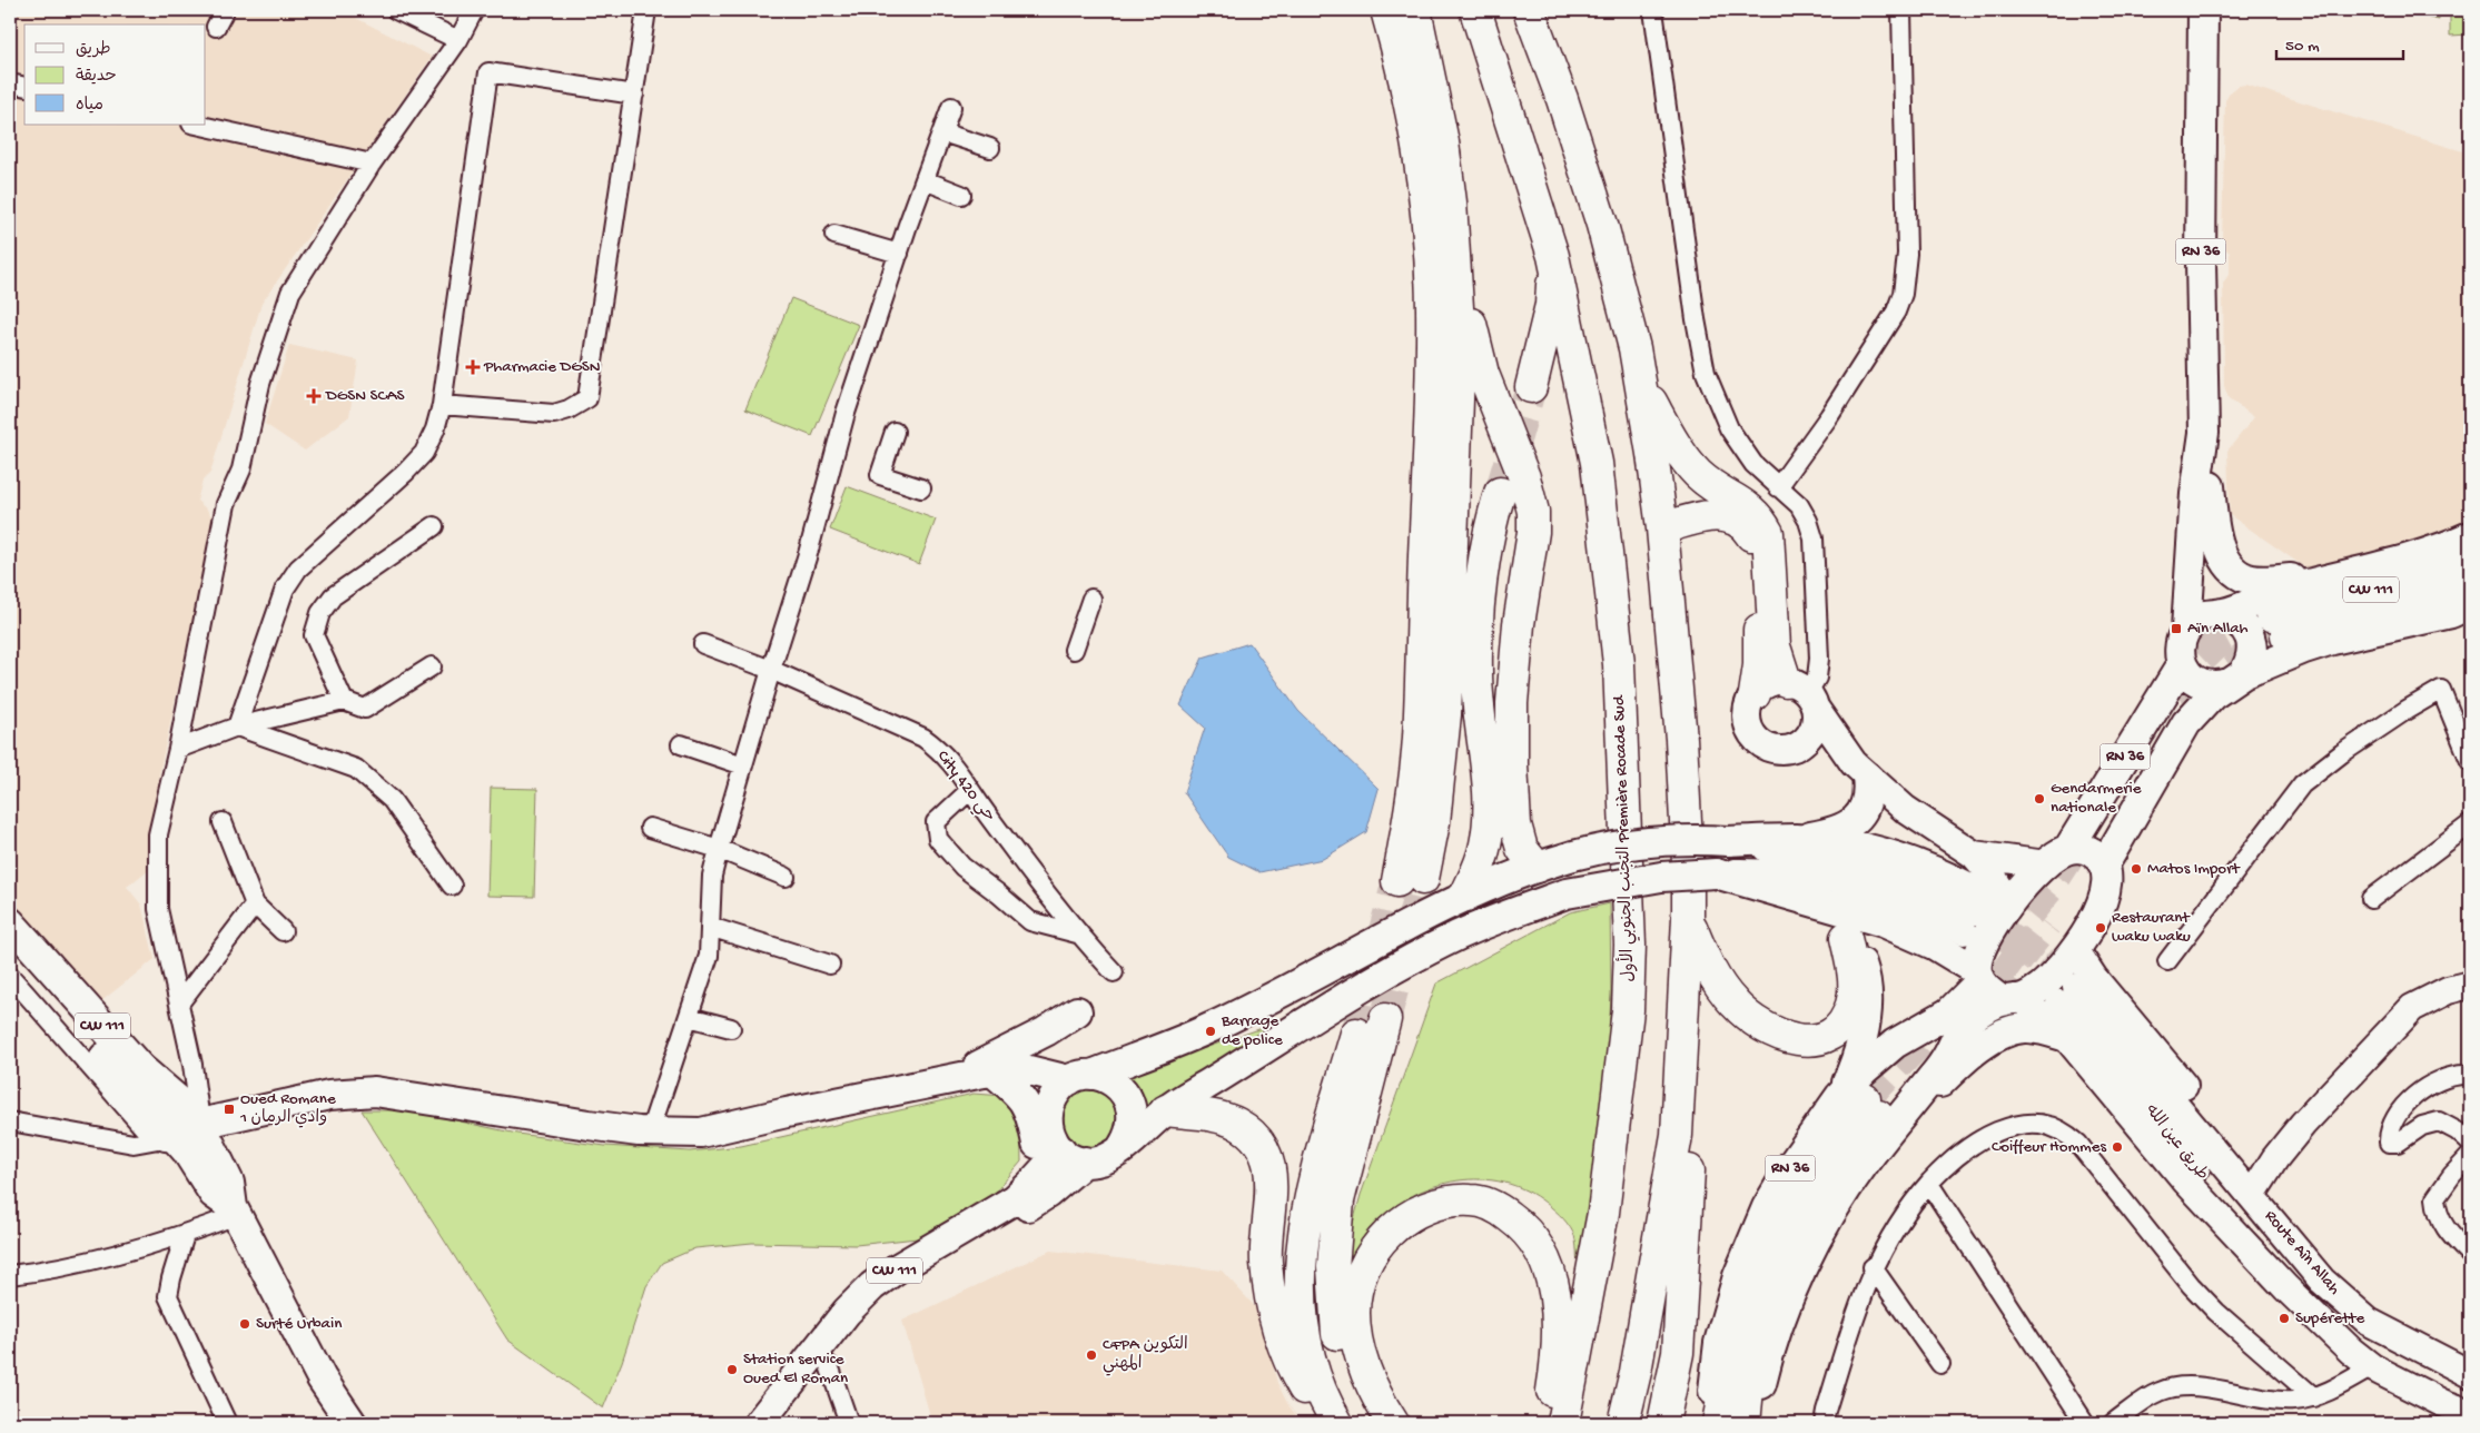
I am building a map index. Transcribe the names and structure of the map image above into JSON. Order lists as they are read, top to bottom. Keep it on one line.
{"streets":{"highway":["CW 111","التجنب الجنوبي الأول Première Rocade Sud"],"main road":["RN 36","طريق عين الله","Route Aîn Allah"],"street":["City 420 حي"]},"crossings":[["طريق عين الله","Route Aîn Allah"]],"places":{"health":["Pharmacie DGSN","DGSN SCAS"],"transit":["Aïn Allah","Oued Romane 1 وادي الرمان"],"other":["Gendarmerie nationale","Matos Import","Restaurant waku waku","Barrage de police","Coiffeur Hommes","Supérette","Surté Urbain","CFPA التكوين المهني","Station service Oued El Roman"]},"legend":["طريق","حديقة","مياه"],"scale_bar":"50 m"}
